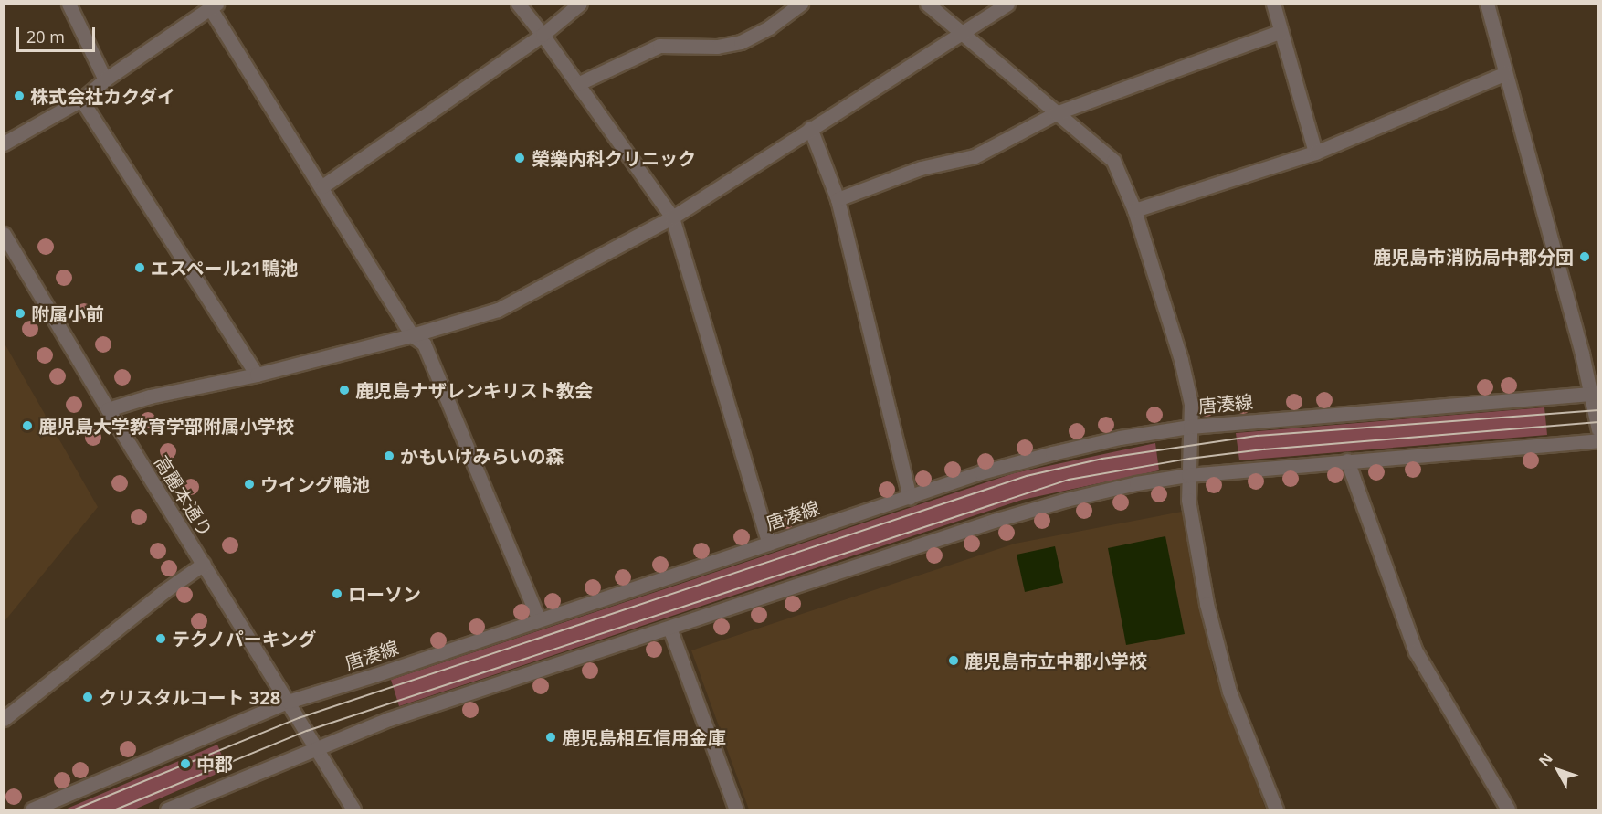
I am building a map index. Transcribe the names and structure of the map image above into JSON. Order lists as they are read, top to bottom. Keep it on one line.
{"streets":{"street":["唐湊線","高麗本通り"]},"crossings":[["唐湊線","高麗本通り"]],"places":["株式会社カクダイ","榮樂内科クリニック","鹿児島市消防局中郡分団","エスペール21鴨池","附属小前","鹿児島ナザレンキリスト教会","鹿児島大学教育学部附属小学校","かもいけみらいの森","ウイング鴨池","ローソン","テクノパーキング","鹿児島市立中郡小学校","クリスタルコート 328","鹿児島相互信用金庫","中郡"],"scale_bar":"20 m","north":"top left"}
